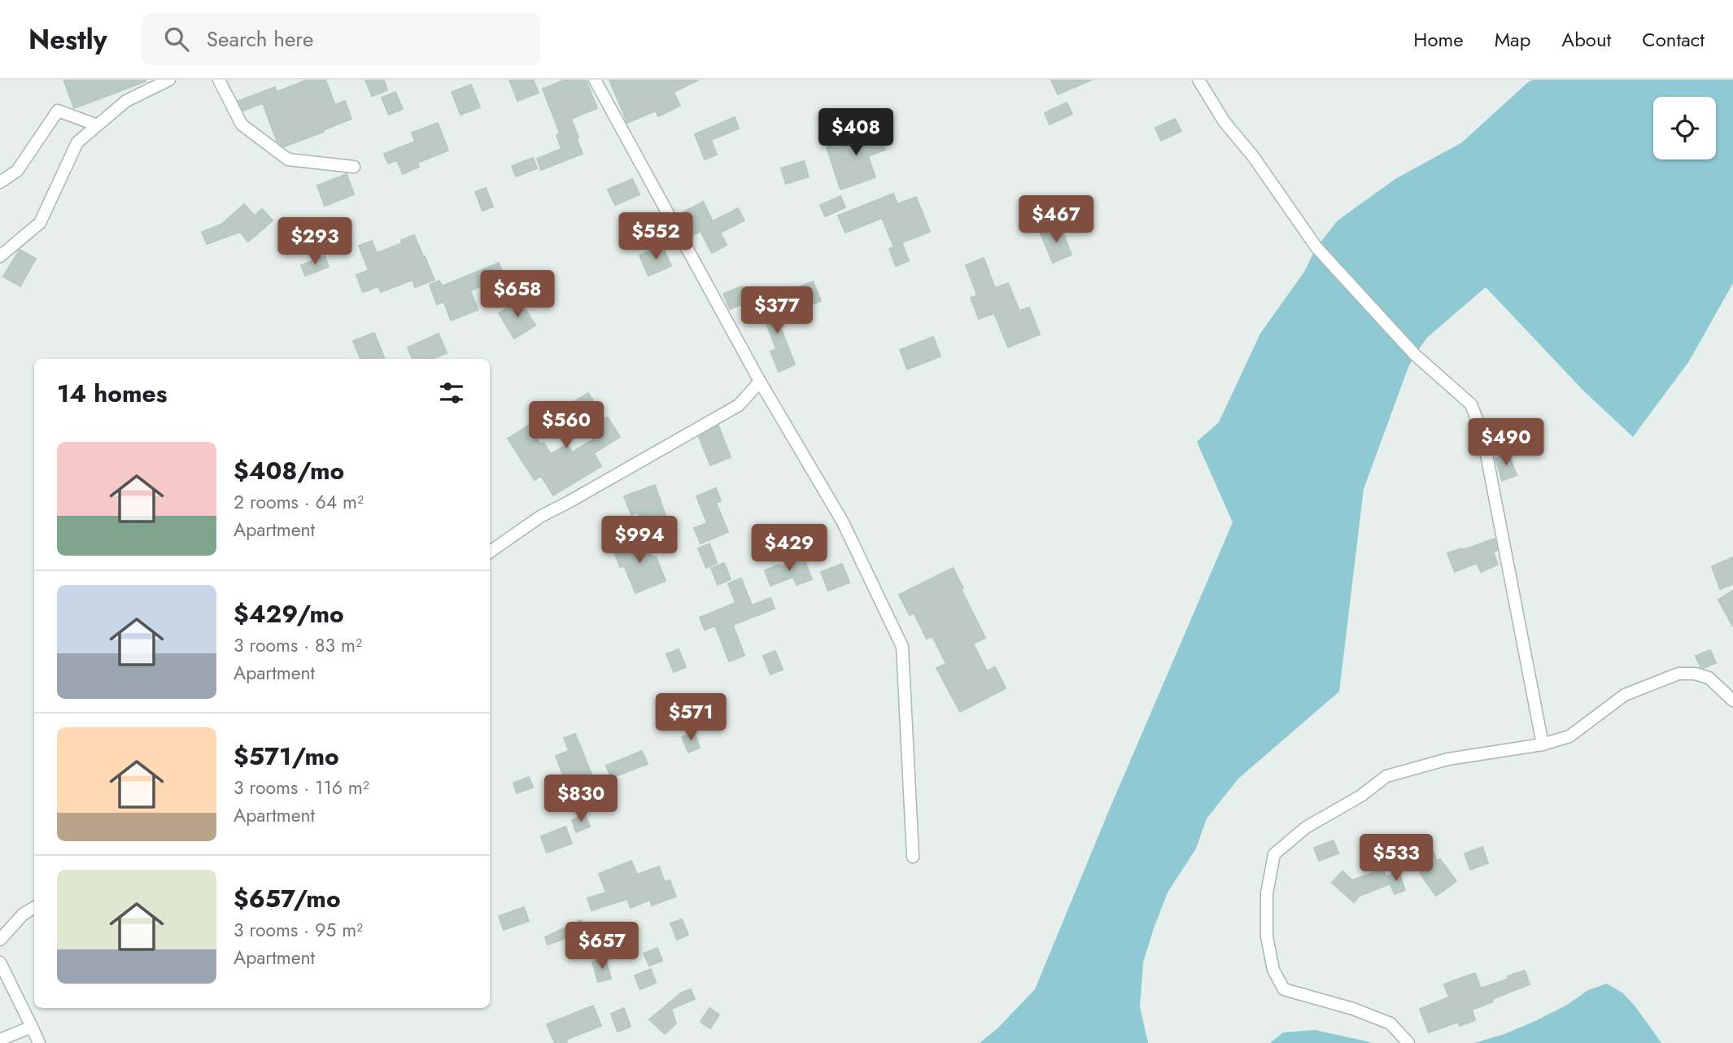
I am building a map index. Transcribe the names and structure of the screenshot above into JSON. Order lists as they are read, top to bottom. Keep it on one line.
{"page":{"header":"Nestly","search":"Search here","nav":["Home","Map","About","Contact"],"price":["$408","$467","$552","$293","$658","$377","$560","$490","$994","$429","$571","$830","$533","$657"],"heading":"14 homes","list":[{"name":"$408/mo","note":"2 rooms · 64 m² · Apartment"},{"name":"$429/mo","note":"3 rooms · 83 m² · Apartment"},{"name":"$571/mo","note":"3 rooms · 116 m² · Apartment"},{"name":"$657/mo","note":"3 rooms · 95 m² · Apartment"}]}}
